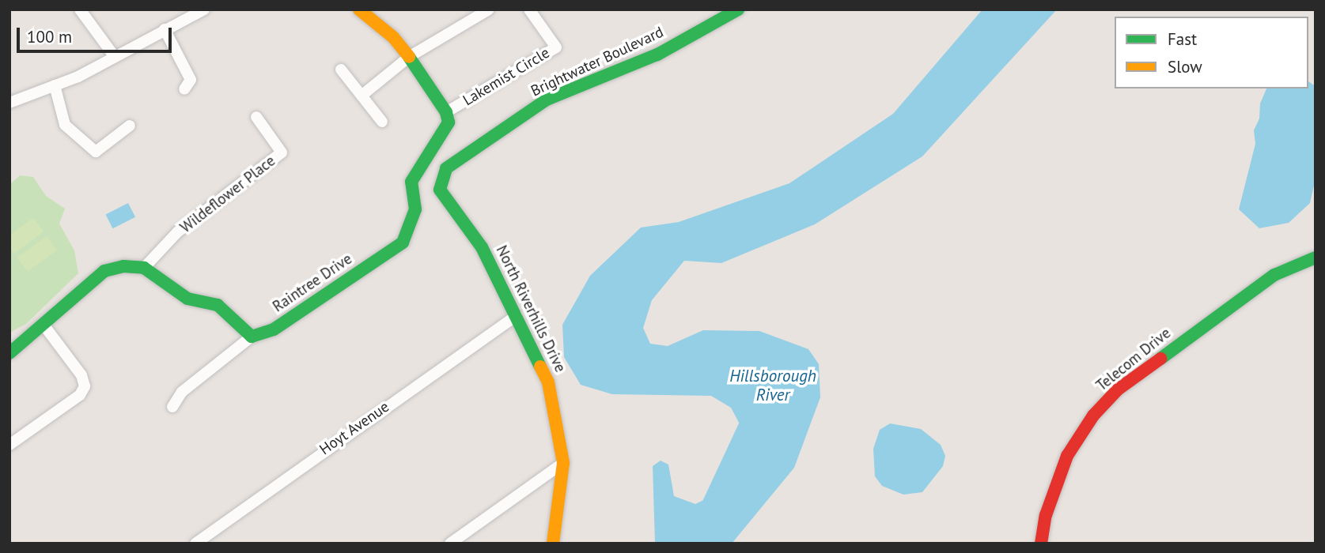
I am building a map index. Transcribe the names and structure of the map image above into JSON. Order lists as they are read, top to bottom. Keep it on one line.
{"streets":{"street":["Brightwater Boulevard","Lakemist Circle","Wildeflower Place","Raintree Drive","North Riverhills Drive","Telecom Drive","Hoyt Avenue"]},"crossings":[["Brightwater Boulevard","North Riverhills Drive"],["Lakemist Circle","Raintree Drive"],["North Riverhills Drive","Hoyt Avenue"]],"water":["Hillsborough River"],"legend":["Fast","Slow"],"scale_bar":"100 m"}
